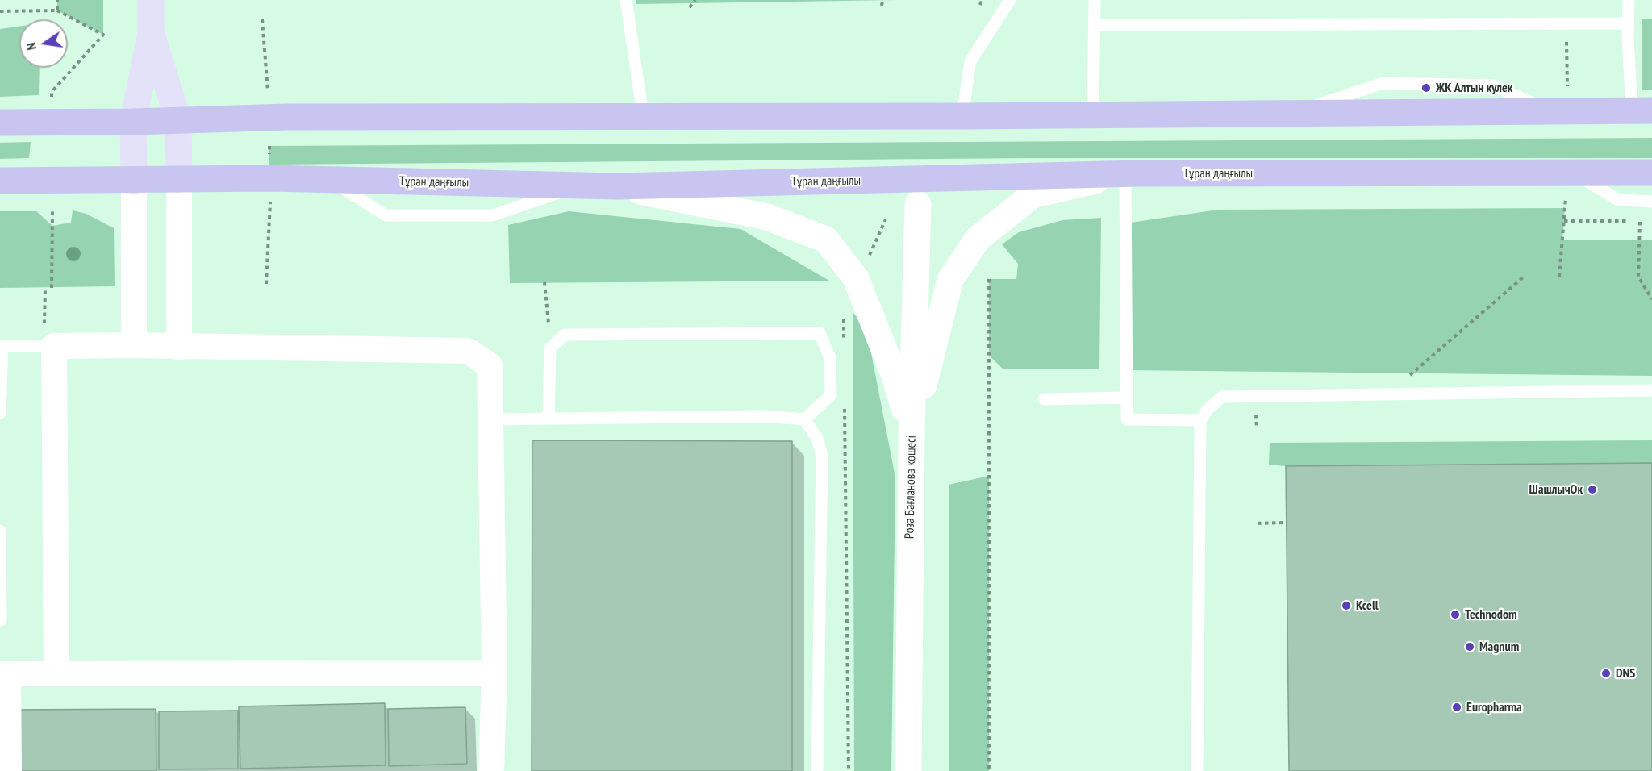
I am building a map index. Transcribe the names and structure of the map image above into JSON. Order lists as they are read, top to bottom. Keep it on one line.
{"streets":{"main road":["Тұран даңғылы"],"street":["Роза Бағланова көшесі"]},"places":["ЖК Алтын кулек","ШашлычОк","Kcell","Technodom","Magnum","DNS","Europharma"],"north":"left"}
